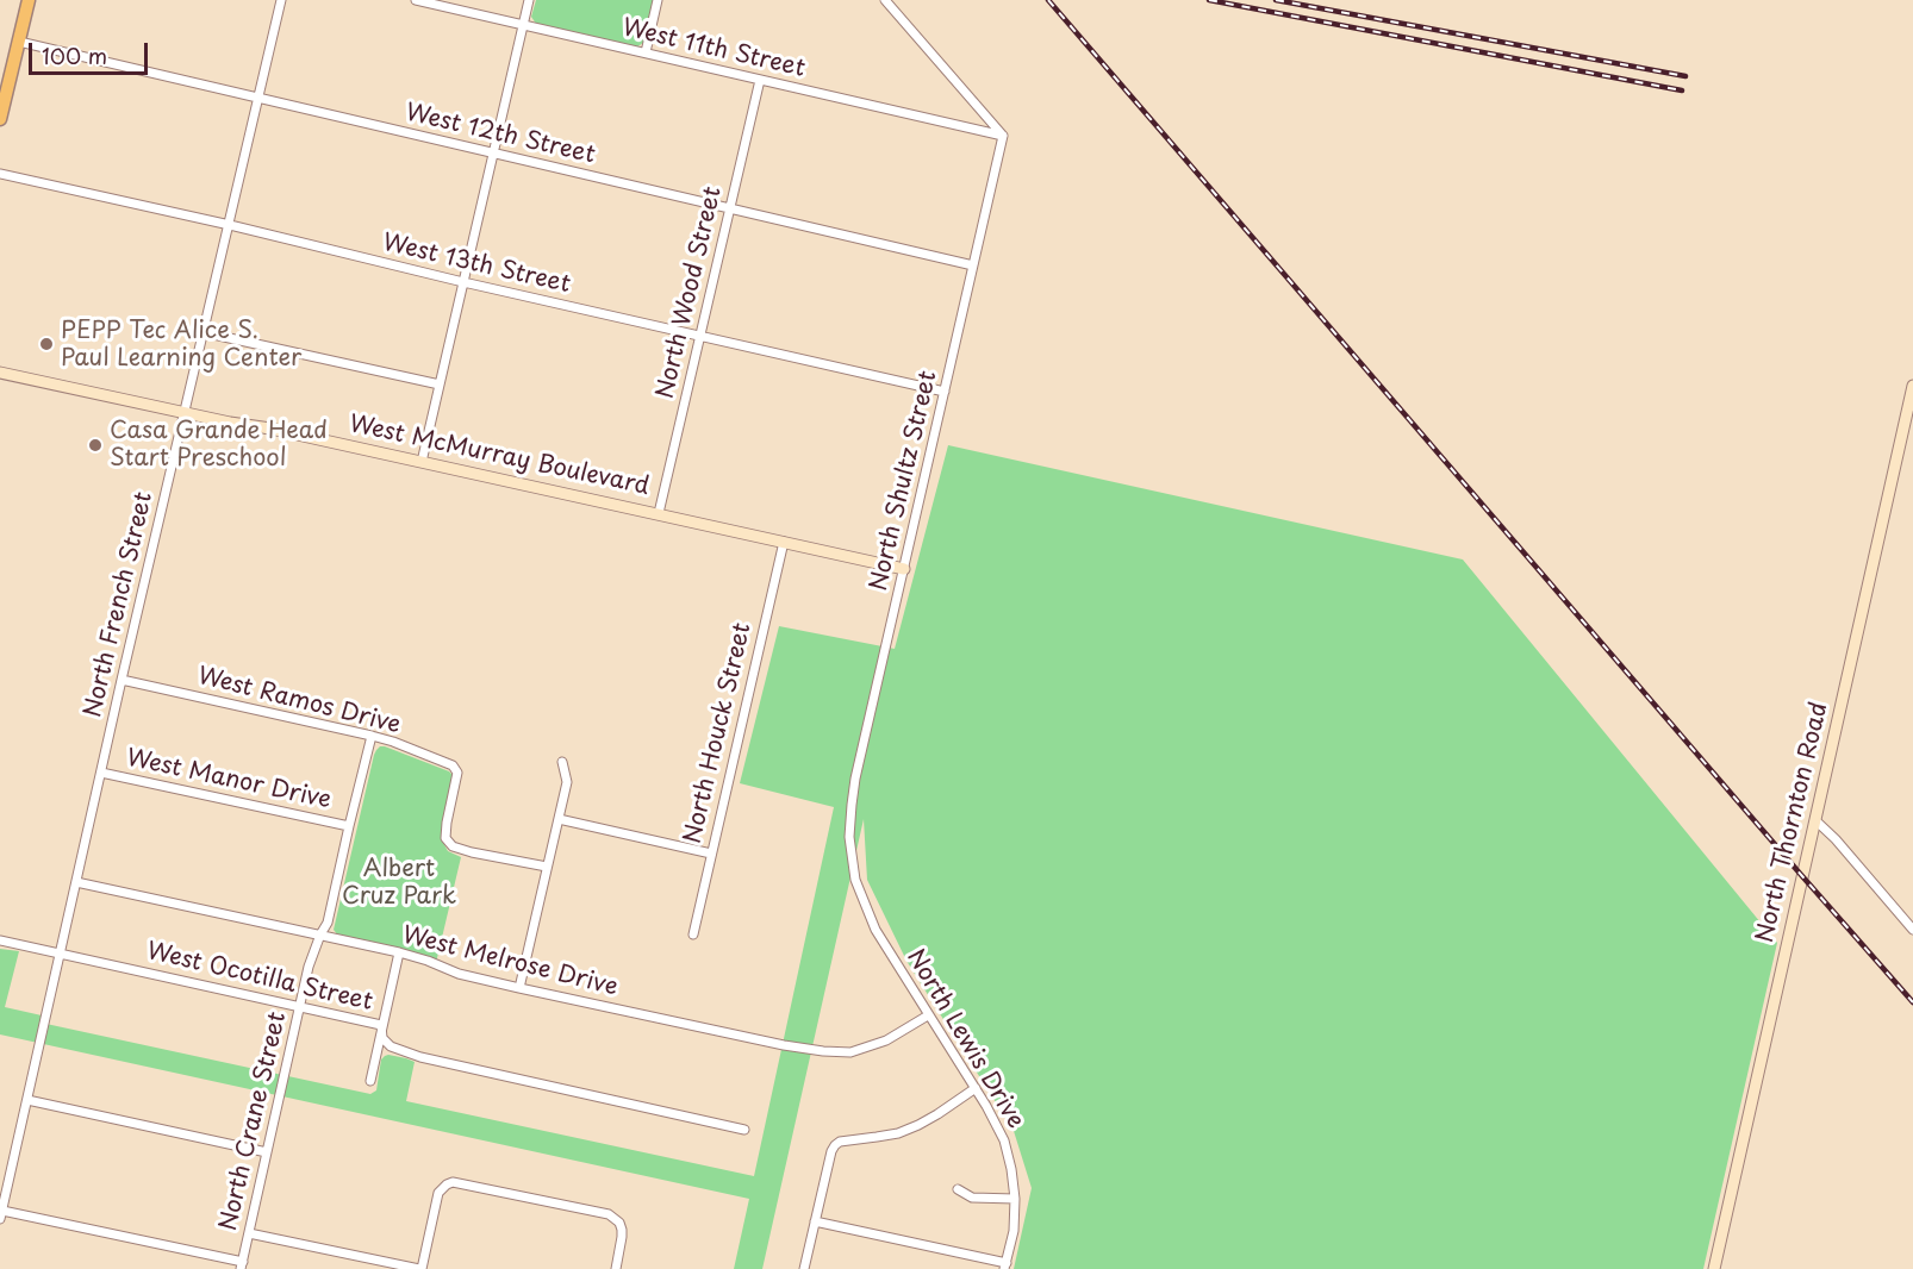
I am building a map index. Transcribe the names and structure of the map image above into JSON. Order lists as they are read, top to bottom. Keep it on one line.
{"streets":{"street":["West 11th Street","West 12th Street","West 13th Street","North Wood Street","West McMurray Boulevard","North Shultz Street","North French Street","West Ramos Drive","North Houck Street","West Manor Drive","North Thornton Road","West Melrose Drive","West Ocotilla Street","North Lewis Drive","North Crane Street"]},"crossings":[["West 11th Street","North Wood Street"],["West 11th Street","North Shultz Street"],["West 12th Street","North Wood Street"],["West 12th Street","North Shultz Street"],["West 12th Street","North French Street"],["West 13th Street","North Wood Street"],["West 13th Street","North Shultz Street"],["West 13th Street","North French Street"],["North Wood Street","West McMurray Boulevard"],["West McMurray Boulevard","North Shultz Street"],["West McMurray Boulevard","North French Street"],["West McMurray Boulevard","North Houck Street"],["North Shultz Street","North Lewis Drive"],["North French Street","West Ramos Drive"],["North French Street","West Manor Drive"],["North French Street","West Melrose Drive"],["North French Street","West Ocotilla Street"],["West Ramos Drive","North Crane Street"],["West Manor Drive","North Crane Street"],["West Melrose Drive","North Lewis Drive"],["West Melrose Drive","North Crane Street"],["West Ocotilla Street","North Crane Street"]],"parks":["Albert Cruz Park"],"places":["PEPP Tec Alice S. Paul Learning Center","Casa Grande Head Start Preschool"],"scale_bar":"100 m"}
